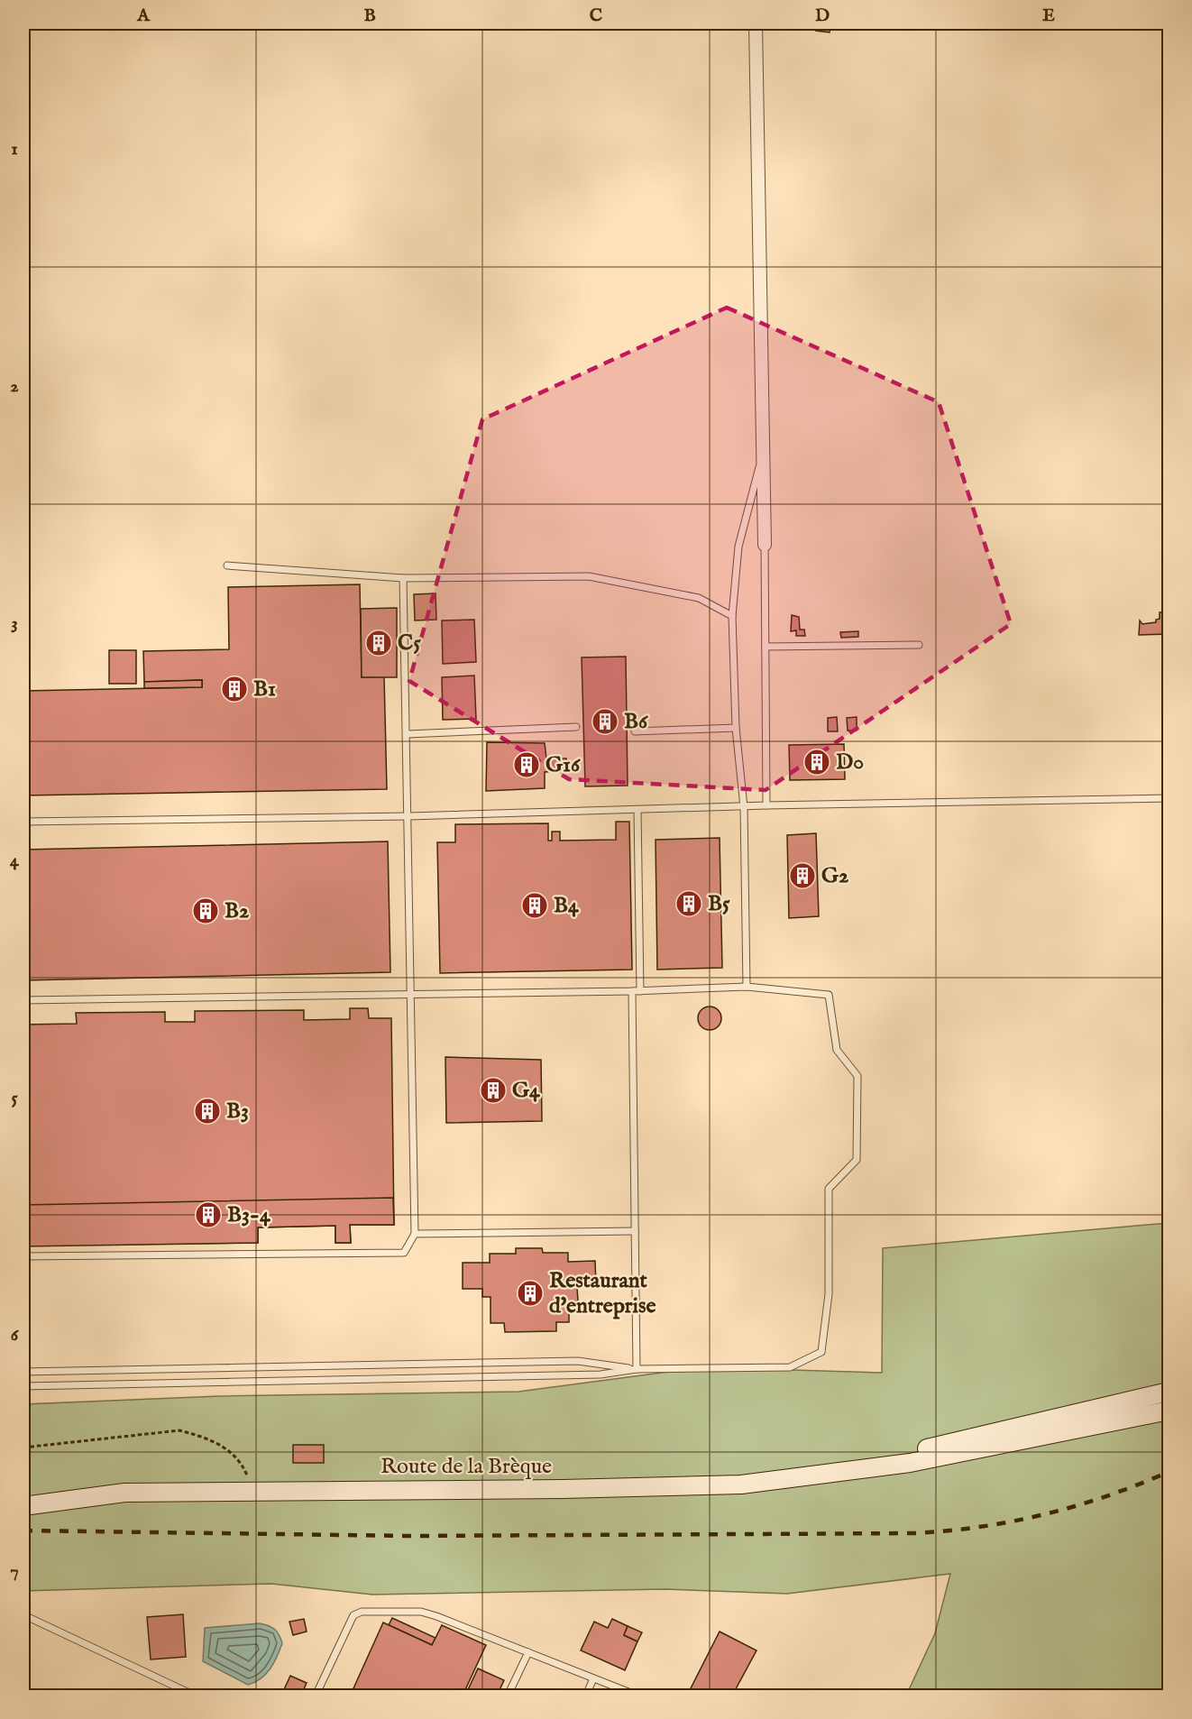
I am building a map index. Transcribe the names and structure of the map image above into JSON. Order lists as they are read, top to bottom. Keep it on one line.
{"streets":{"main road":["Route de la Brèque"]},"places":{"building":["C5","B1","B6","D0","G16","G2","B5","B4","B2","G4","B3","B3-4","Restaurant d'entreprise"]},"grid":{"columns":["A","B","C","D","E"],"rows":["1","2","3","4","5","6","7"]}}
